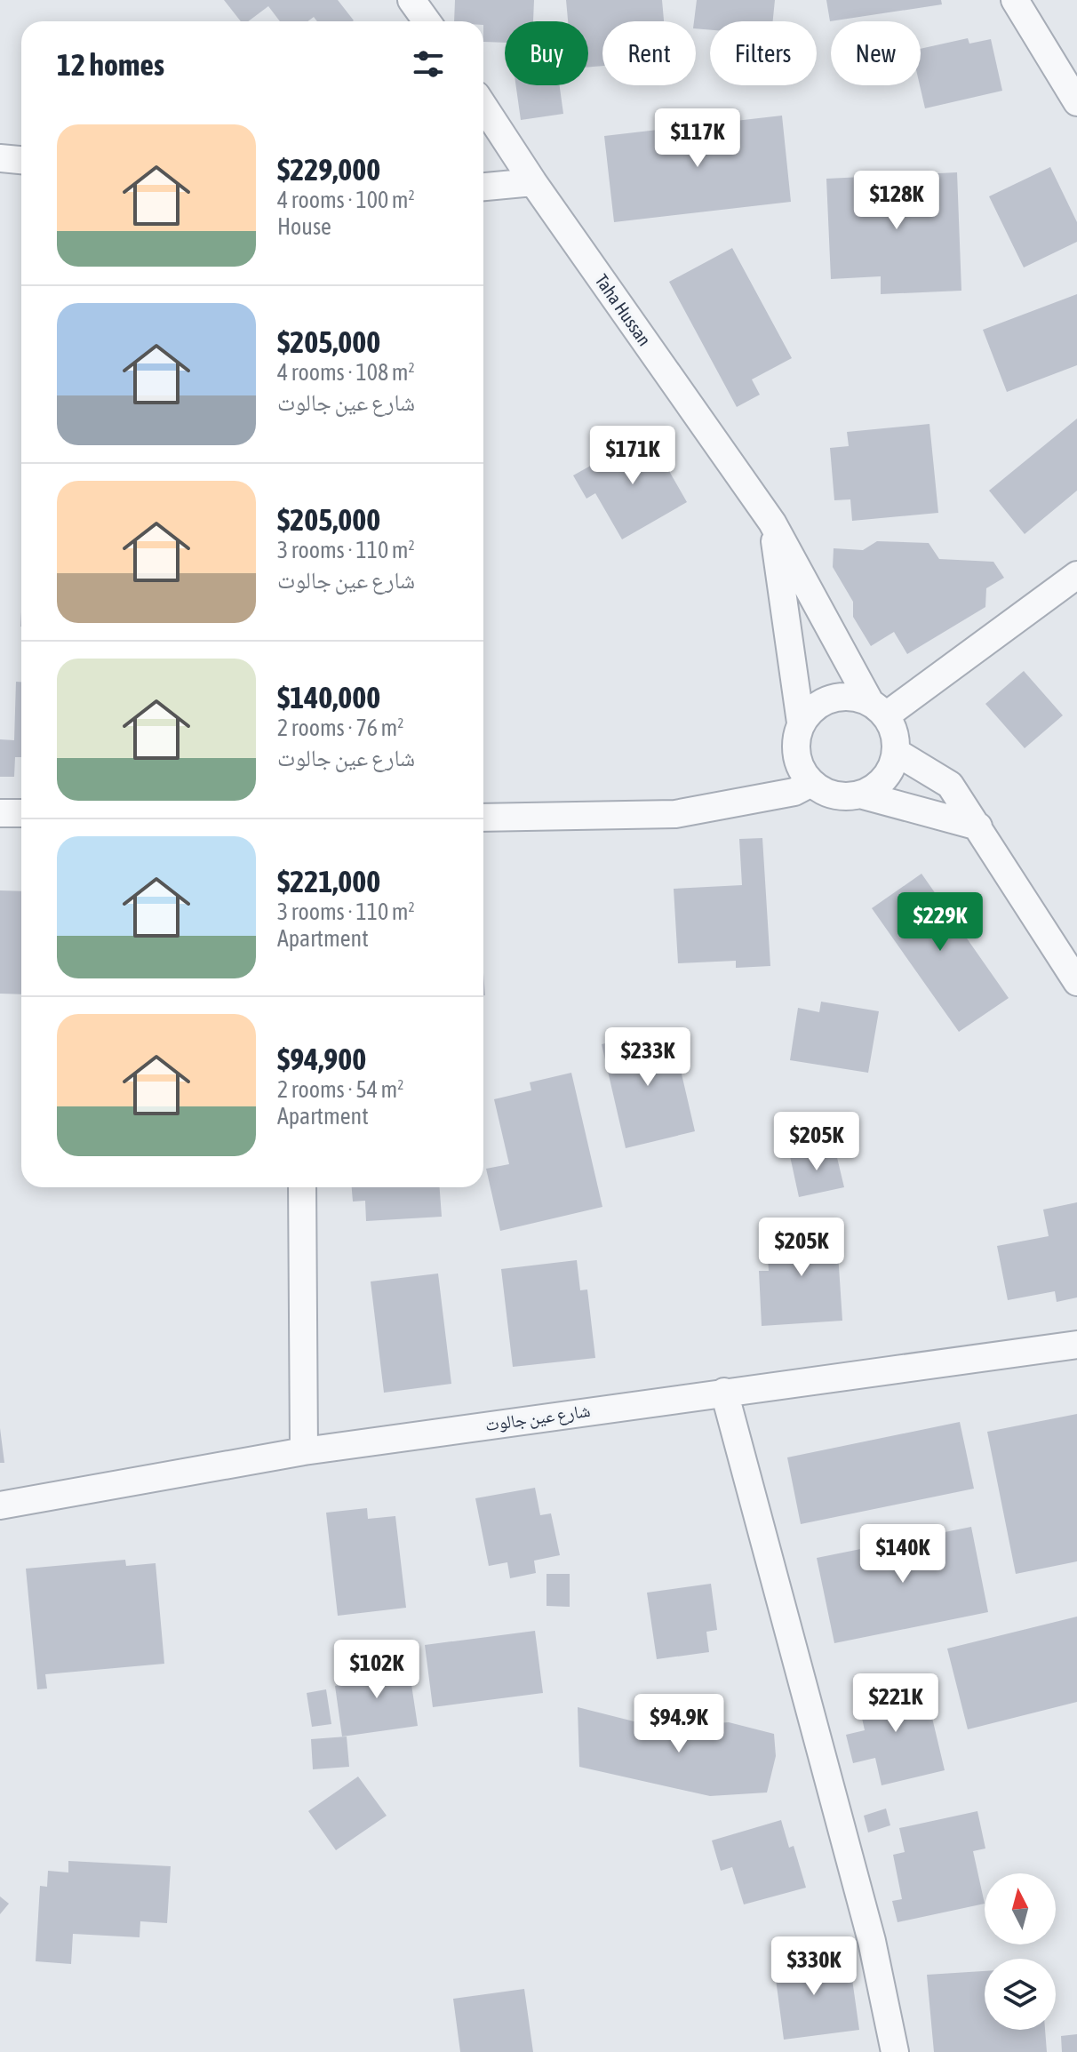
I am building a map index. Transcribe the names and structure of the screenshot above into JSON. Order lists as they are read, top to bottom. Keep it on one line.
{"streets":{"street":["Taha Hussan","شارع عين جالوت"]},"north":"top","page":{"chip":["Buy","Rent","Filters","New"],"heading":"12 homes","list":[{"name":"$229,000","note":"4 rooms · 100 m² · House"},{"name":"$205,000","note":"4 rooms · 108 m² · شارع عين جالوت"},{"name":"$205,000","note":"3 rooms · 110 m² · شارع عين جالوت"},{"name":"$140,000","note":"2 rooms · 76 m² · شارع عين جالوت"},{"name":"$221,000","note":"3 rooms · 110 m² · Apartment"},{"name":"$94,900","note":"2 rooms · 54 m² · Apartment"}],"price":["$117K","$128K","$171K","$229K","$233K","$205K","$205K","$140K","$102K","$221K","$94.9K","$330K"]}}
